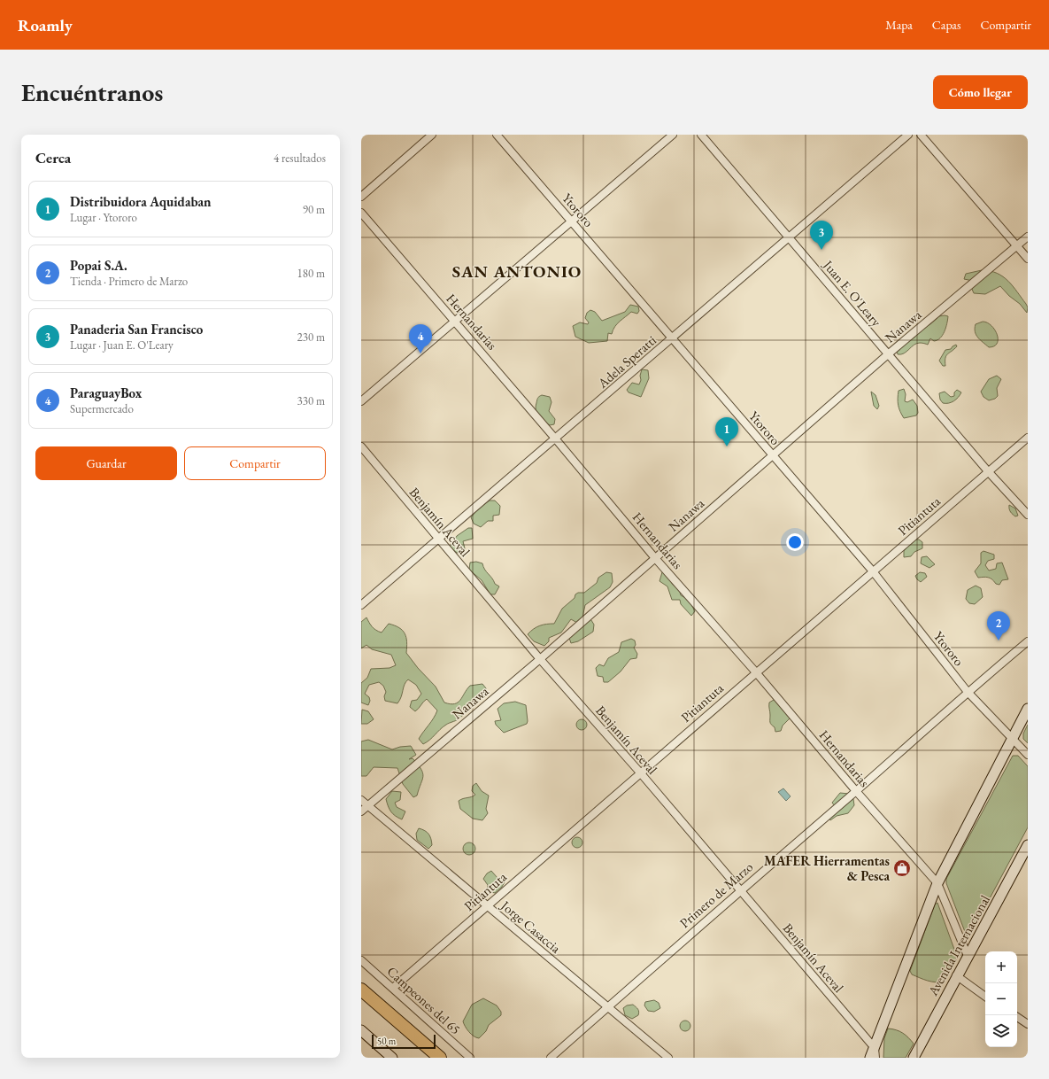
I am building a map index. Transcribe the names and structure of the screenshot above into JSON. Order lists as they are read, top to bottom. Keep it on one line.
{"streets":{"main road":["Avenida Internacional"],"street":["Ytororo","Juan E. O'Leary","Hernandarias","Nanawa","Adela Speratti","Pitiantuta","Benjamín Aceval","Primero de Marzo","Jorge Casaccia","Campeones del 65"]},"crossings":[["Ytororo","Nanawa"],["Ytororo","Adela Speratti"],["Ytororo","Pitiantuta"],["Ytororo","Primero de Marzo"],["Juan E. O'Leary","Nanawa"],["Juan E. O'Leary","Adela Speratti"],["Juan E. O'Leary","Pitiantuta"],["Hernandarias","Nanawa"],["Hernandarias","Adela Speratti"],["Hernandarias","Pitiantuta"],["Hernandarias","Primero de Marzo"],["Hernandarias","Avenida Internacional"],["Nanawa","Benjamín Aceval"],["Nanawa","Jorge Casaccia"],["Adela Speratti","Benjamín Aceval"],["Pitiantuta","Benjamín Aceval"],["Pitiantuta","Jorge Casaccia"],["Pitiantuta","Campeones del 65"],["Benjamín Aceval","Primero de Marzo"],["Primero de Marzo","Jorge Casaccia"]],"districts":["SAN ANTONIO"],"places":{"shop":["MAFER Hierramentas & Pesca"]},"scale_bar":"50 m","page":{"header":"Roamly","nav":["Mapa","Capas","Compartir"],"buttons":["Cómo llegar",["Guardar","Compartir"]],"title":"Encuéntranos","heading":["Cerca","4 resultados"],"list":[{"mark":"1","name":"Distribuidora Aquidaban","note":"Lugar · Ytororo","value":"90 m"},{"mark":"2","name":"Popai S.A.","note":"Tienda · Primero de Marzo","value":"180 m"},{"mark":"3","name":"Panaderia San Francisco","note":"Lugar · Juan E. O'Leary","value":"230 m"},{"mark":"4","name":"ParaguayBox","note":"Supermercado","value":"330 m"}],"pins":["3","4","1","2"],"map_buttons":["+","−"],"scale":"50 m"}}
